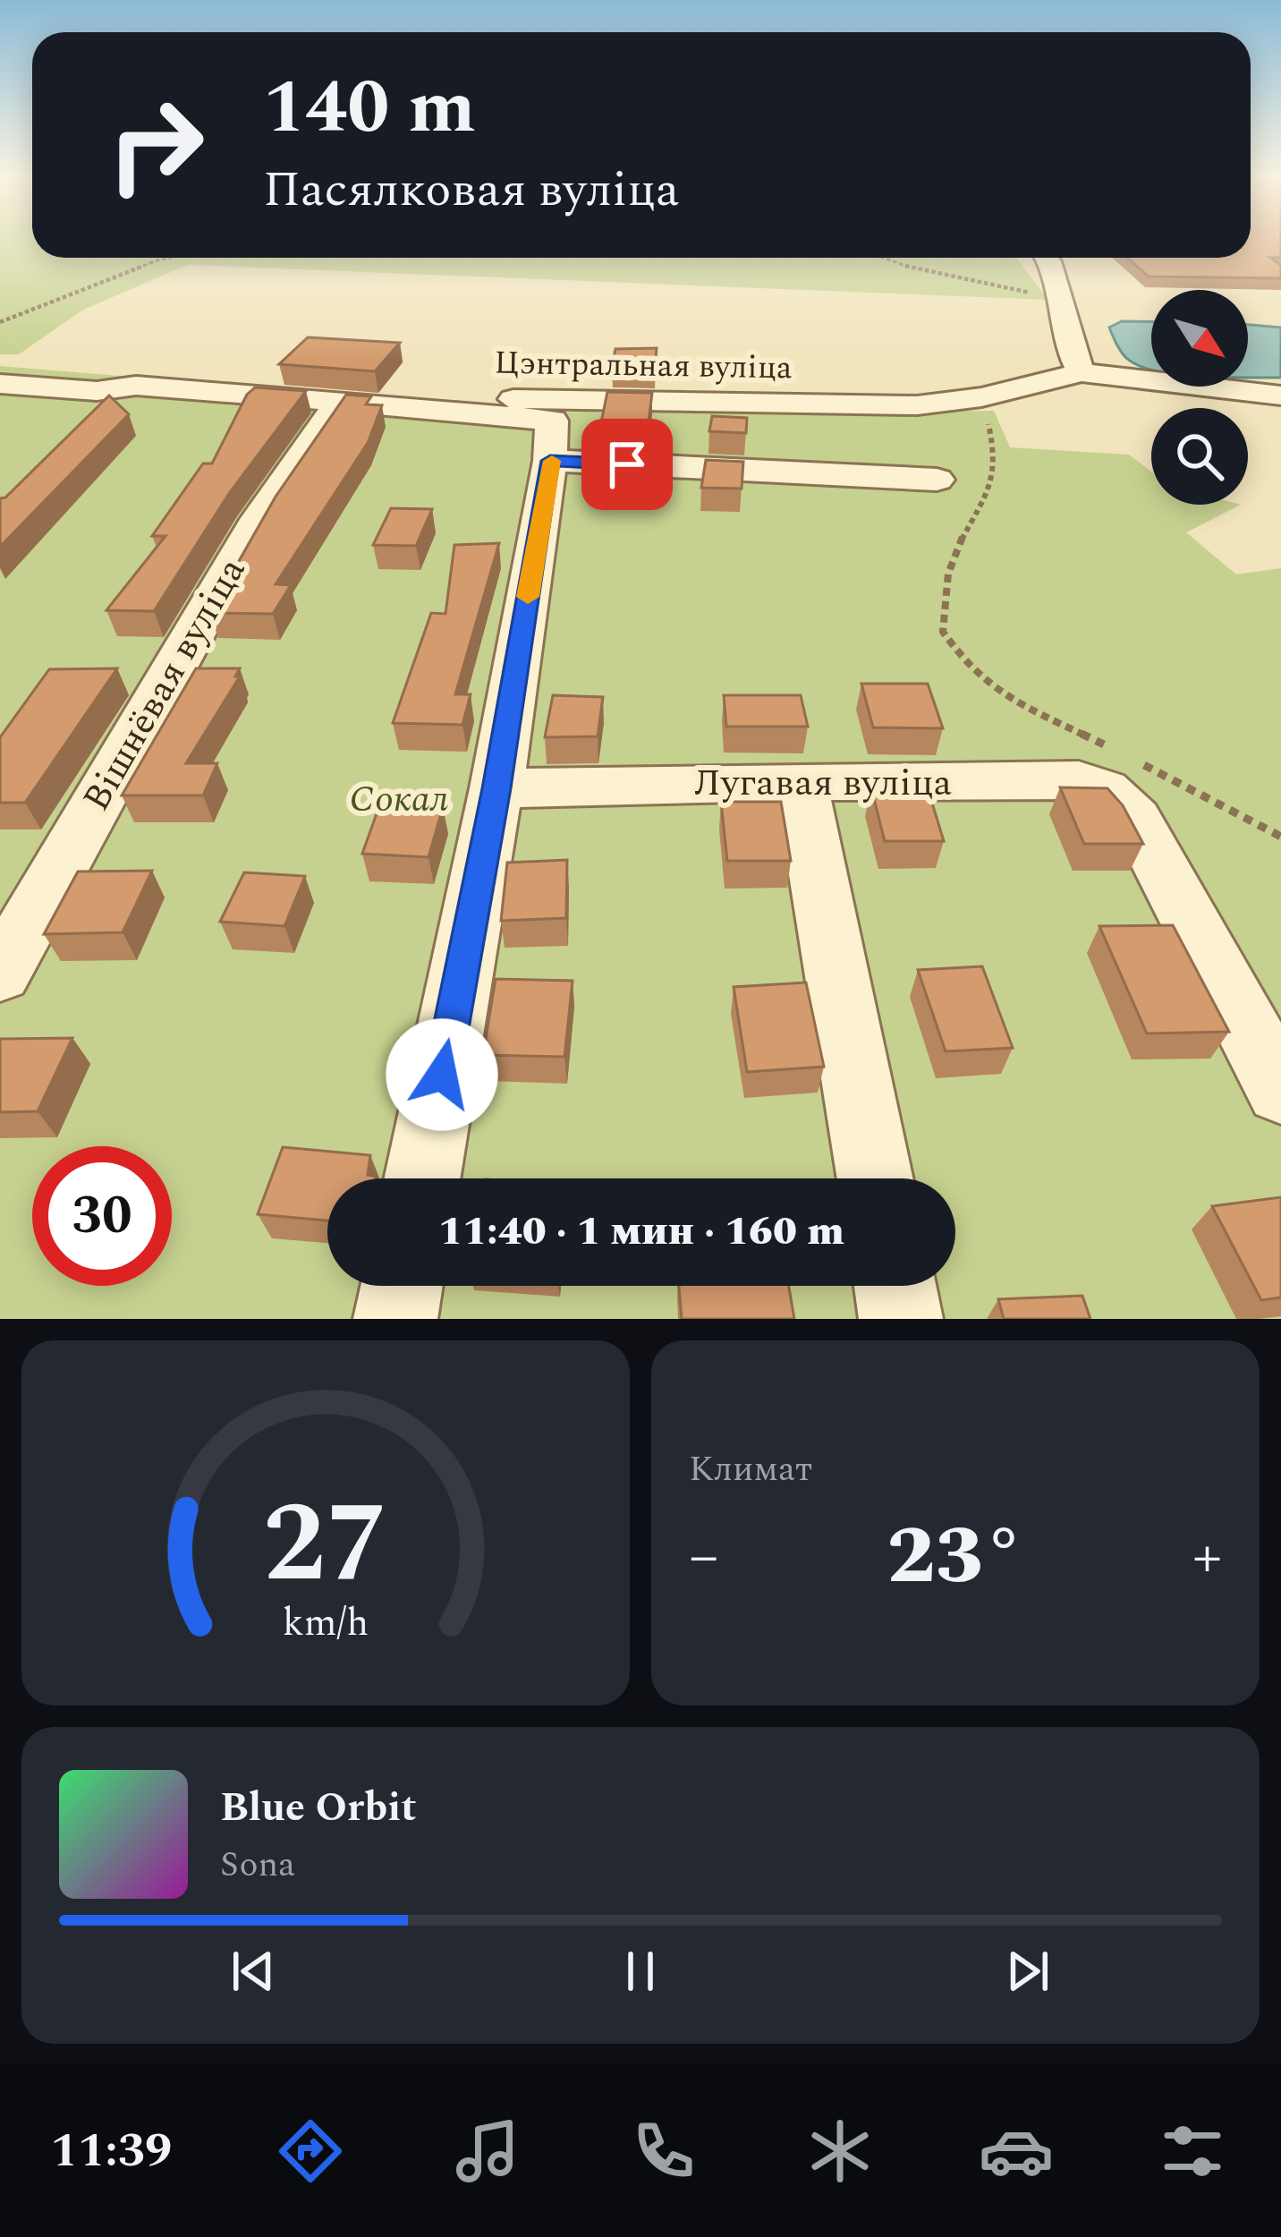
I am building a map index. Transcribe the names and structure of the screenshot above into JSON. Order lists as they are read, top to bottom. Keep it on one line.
{"streets":{"street":["Цэнтральная вуліца","Вішнёвая вуліца","Лугавая вуліца"]},"parks":["Сокал"],"north":"bottom right","page":{"turn":["140 m","Пасялковая вуліца"],"limit":"30","trip":"11:40 · 1 мин · 160 m","tile":"Климат","heat":["−","23°","+"],"song":["Blue Orbit","Sona"],"tabs":"11:39","gauge":["27","km/h"]}}
